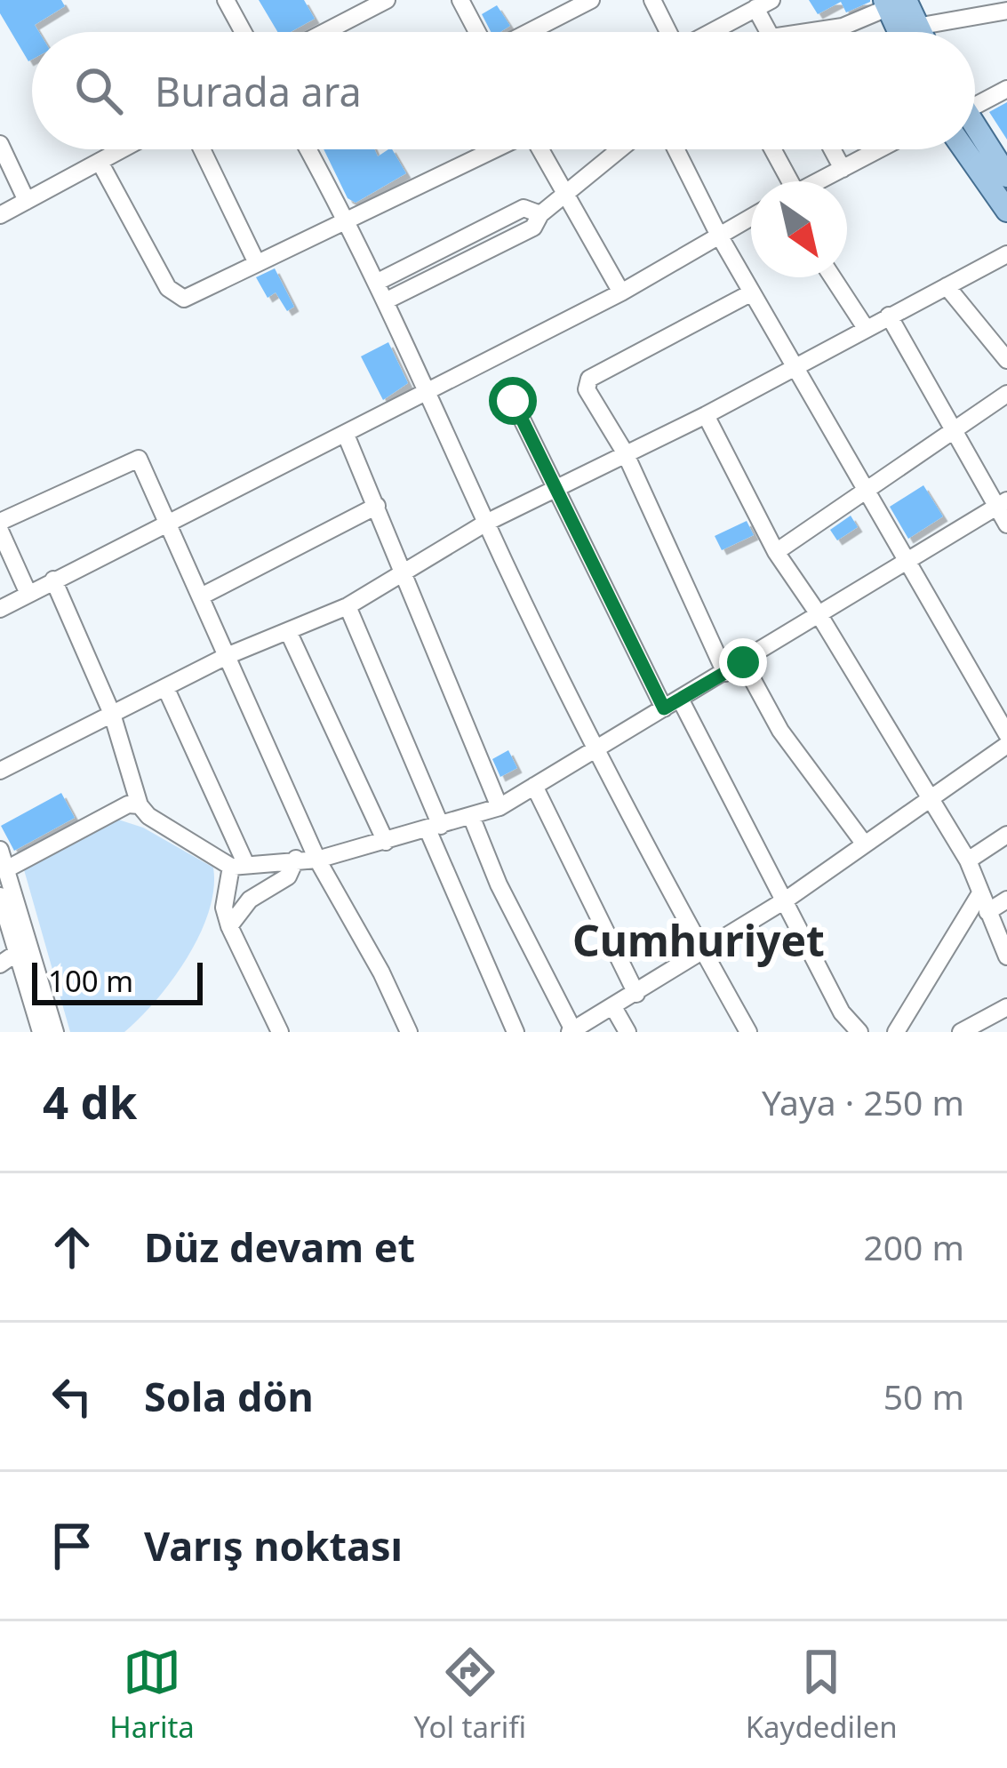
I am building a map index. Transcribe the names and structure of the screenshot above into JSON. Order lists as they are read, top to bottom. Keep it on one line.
{"districts":["Cumhuriyet"],"scale_bar":"100 m","north":"bottom right","page":{"search":"Burada ara","scale":"100 m","heading":["4 dk","Yaya · 250 m"],"list":[["Düz devam et","200 m"],["Sola dön","50 m"],"Varış noktası"],"nav":["Harita","Yol tarifi","Kaydedilen"]}}
